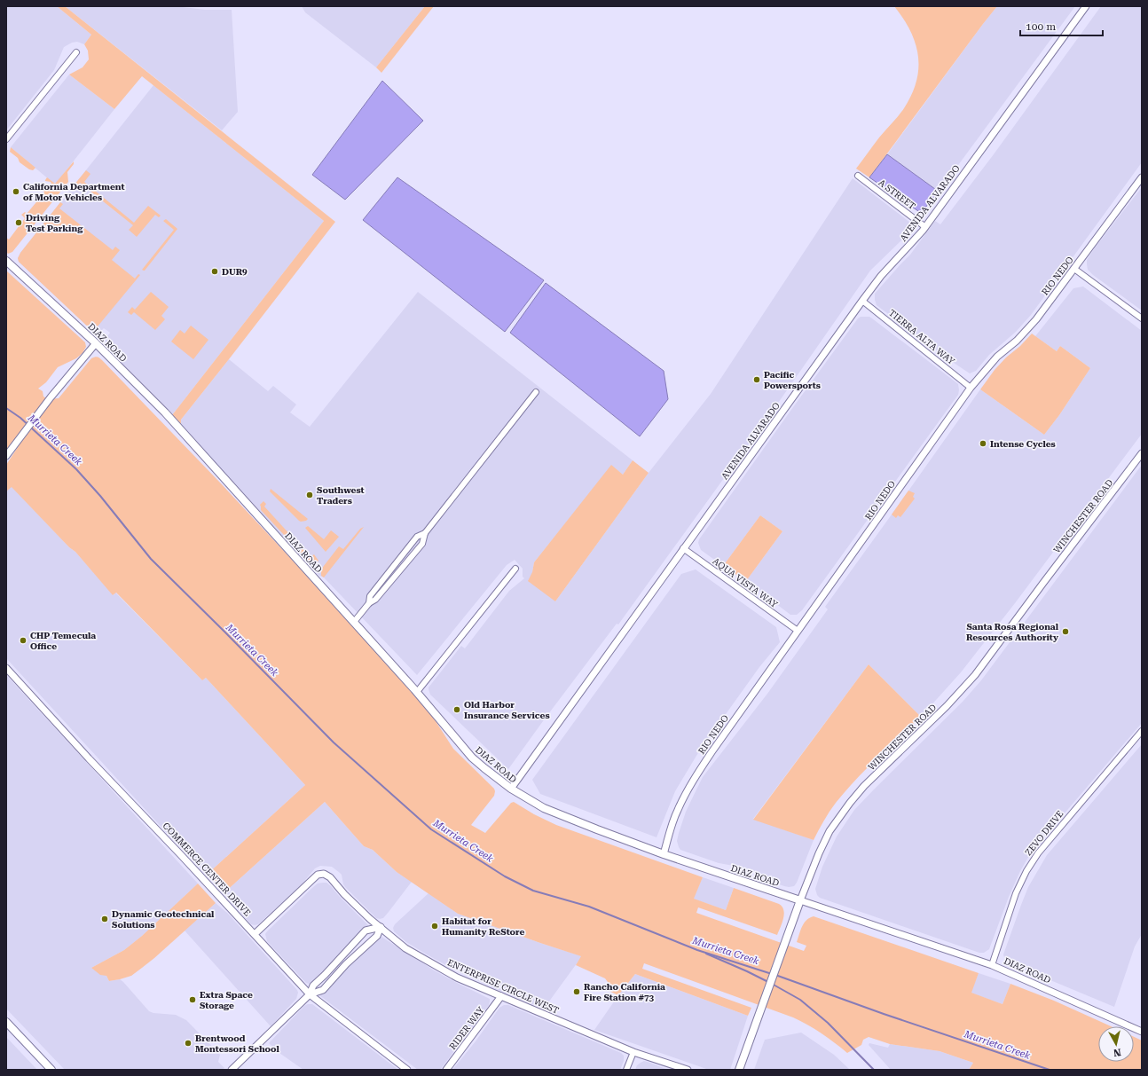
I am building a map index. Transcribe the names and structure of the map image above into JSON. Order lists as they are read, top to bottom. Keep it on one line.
{"streets":{"main road":["DIAZ ROAD","WINCHESTER ROAD"],"street":["A STREET","AVENIDA ALVARADO","RIO NEDO","TIERRA ALTA WAY","AQUA VISTA WAY","ZEVO DRIVE","COMMERCE CENTER DRIVE","ENTERPRISE CIRCLE WEST","RIDER WAY"]},"crossings":[["A STREET","AVENIDA ALVARADO"],["AVENIDA ALVARADO","TIERRA ALTA WAY"],["AVENIDA ALVARADO","DIAZ ROAD"],["AVENIDA ALVARADO","AQUA VISTA WAY"],["RIO NEDO","TIERRA ALTA WAY"],["RIO NEDO","DIAZ ROAD"],["RIO NEDO","AQUA VISTA WAY"],["DIAZ ROAD","WINCHESTER ROAD"],["DIAZ ROAD","ZEVO DRIVE"],["COMMERCE CENTER DRIVE","ENTERPRISE CIRCLE WEST"],["ENTERPRISE CIRCLE WEST","RIDER WAY"]],"water":["Murrieta Creek"],"places":["California Department of Motor Vehicles","Driving Test Parking","DUR9","Pacific Powersports","Intense Cycles","Southwest Traders","Santa Rosa Regional Resources Authority","CHP Temecula Office","Old Harbor Insurance Services","Dynamic Geotechnical Solutions","Habitat for Humanity ReStore","Rancho California Fire Station #73","Extra Space Storage","Brentwood Montessori School"],"scale_bar":"100 m","north":"bottom"}
